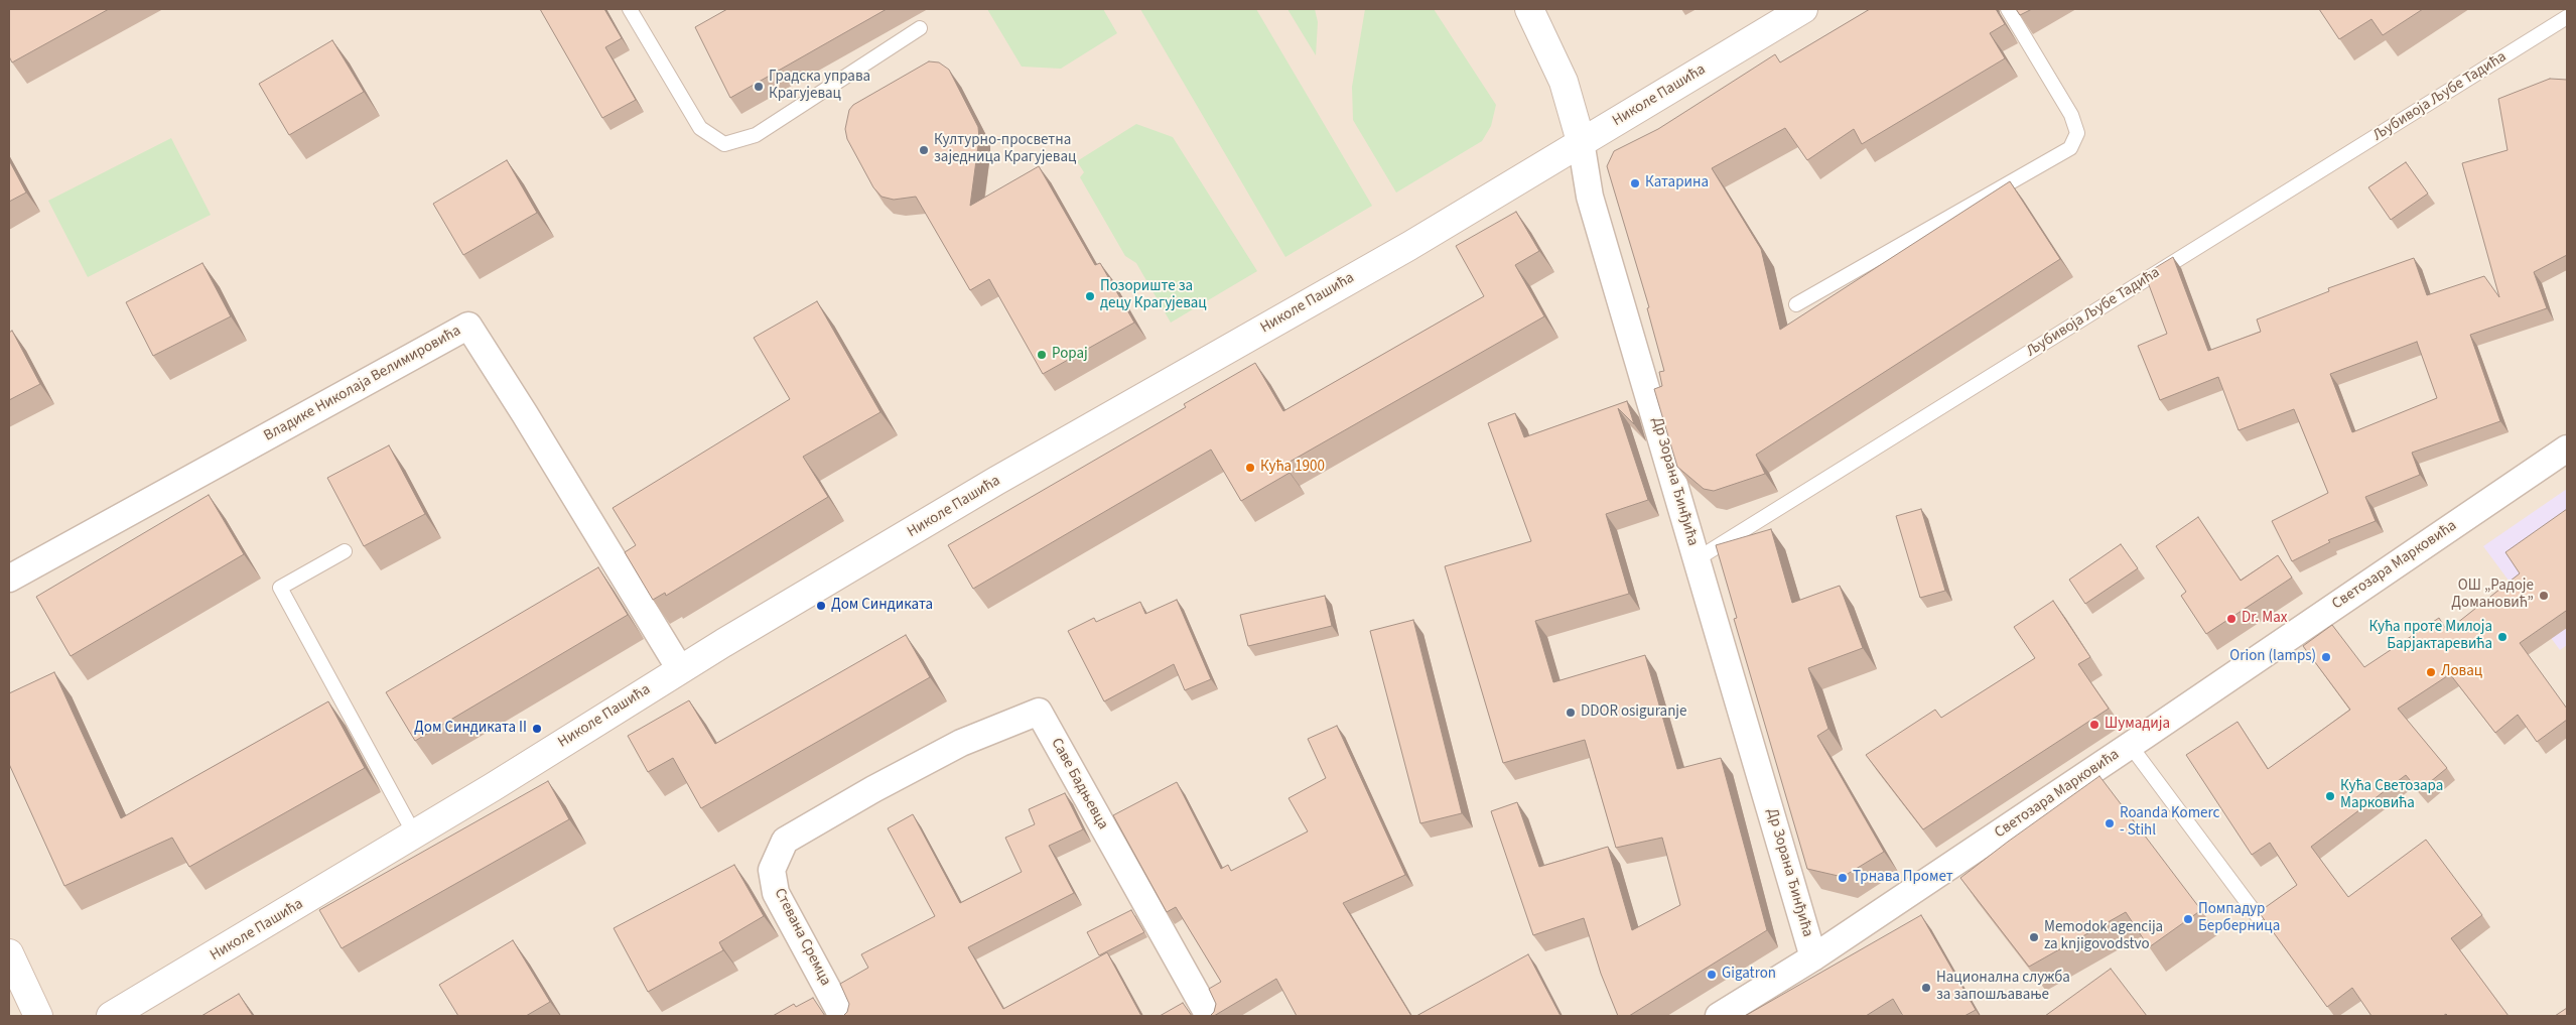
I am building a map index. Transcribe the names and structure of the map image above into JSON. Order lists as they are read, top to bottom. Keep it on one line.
{"streets":{"street":["Николе Пашића","Владике Николаја Велимировића","Др Зорана Ђинђића","Светозара Марковића","Саве Бадњевца","Стевана Сремца"],"lane":["Љубивоја Љубе Тадића"]},"crossings":[["Николе Пашића","Владике Николаја Велимировића"],["Николе Пашића","Др Зорана Ђинђића"],["Љубивоја Љубе Тадића","Др Зорана Ђинђића"],["Др Зорана Ђинђића","Светозара Марковића"],["Саве Бадњевца","Стевана Сремца"]],"places":["Градска управа Крагујевац","Културно-просветна заједница Крагујевац","Катарина","Позориште за децу Крагујевац","Popaj","Кућа 1900","ОШ „Радоје Домановић”","Дом Синдиката","Dr. Max","Кућа проте Милоја Барјактаревића","Orion (lamps)","Ловац","DDOR osiguranje","Шумадија","Дом Синдиката II","Кућа Светозара Марковића","Roanda Komerc - Stihl","Трнава Промет","Помпадур Берберница","Memodok agencija za knjigovodstvo","Gigatron","Национална служба за запошљавање"]}
